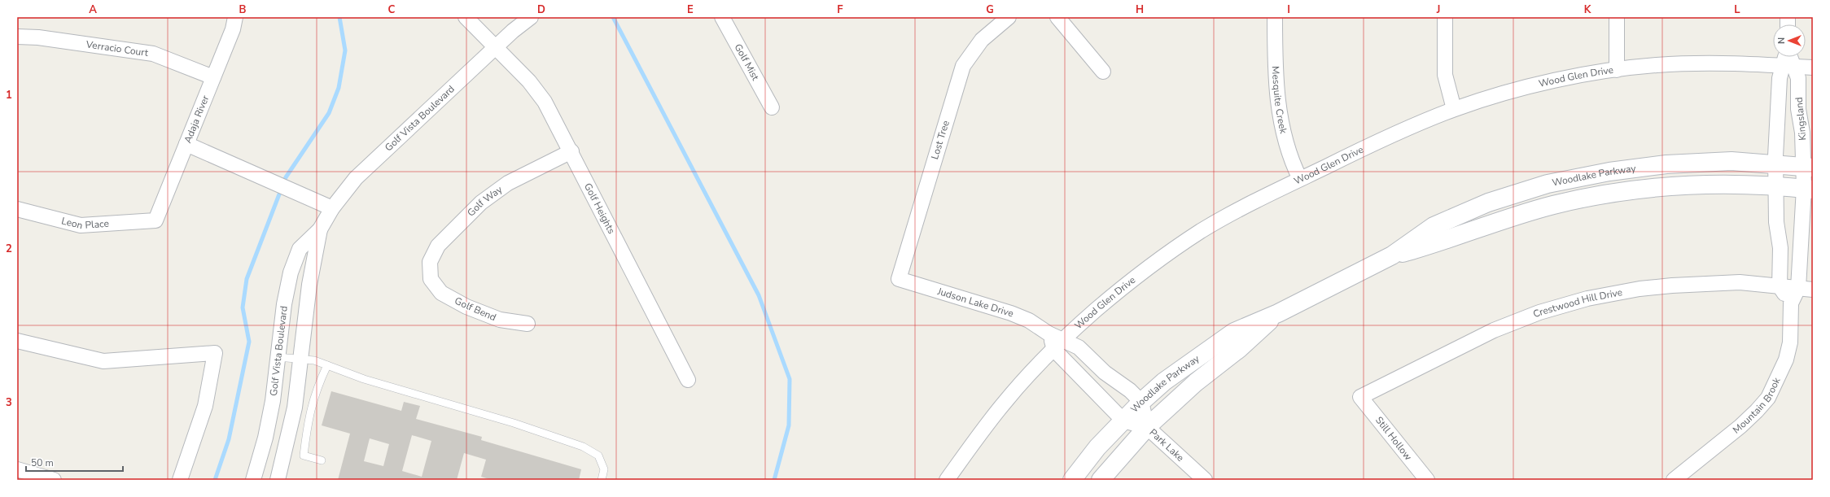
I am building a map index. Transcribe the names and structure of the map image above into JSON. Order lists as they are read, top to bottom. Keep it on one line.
{"streets":{"street":["Verracio Court","Golf Mist","Wood Glen Drive","Mesquite Creek","Adaja River","Golf Vista Boulevard","Kingsland","Lost Tree","Woodlake Parkway","Golf Way","Golf Heights","Leon Place","Judson Lake Drive","Crestwood Hill Drive","Golf Bend","Mountain Brook","Still Hollow","Park Lake"]},"crossings":[["Verracio Court","Adaja River"],["Wood Glen Drive","Mesquite Creek"],["Wood Glen Drive","Kingsland"],["Wood Glen Drive","Judson Lake Drive"],["Adaja River","Leon Place"],["Golf Vista Boulevard","Golf Heights"],["Kingsland","Woodlake Parkway"],["Kingsland","Mountain Brook"],["Lost Tree","Judson Lake Drive"],["Woodlake Parkway","Judson Lake Drive"],["Woodlake Parkway","Mountain Brook"],["Woodlake Parkway","Park Lake"],["Golf Way","Golf Heights"],["Golf Way","Golf Bend"],["Judson Lake Drive","Park Lake"],["Crestwood Hill Drive","Mountain Brook"],["Crestwood Hill Drive","Still Hollow"]],"scale_bar":"50 m","north":"left","grid":{"columns":["A","B","C","D","E","F","G","H","I","J","K","L"],"rows":["1","2","3"]}}
